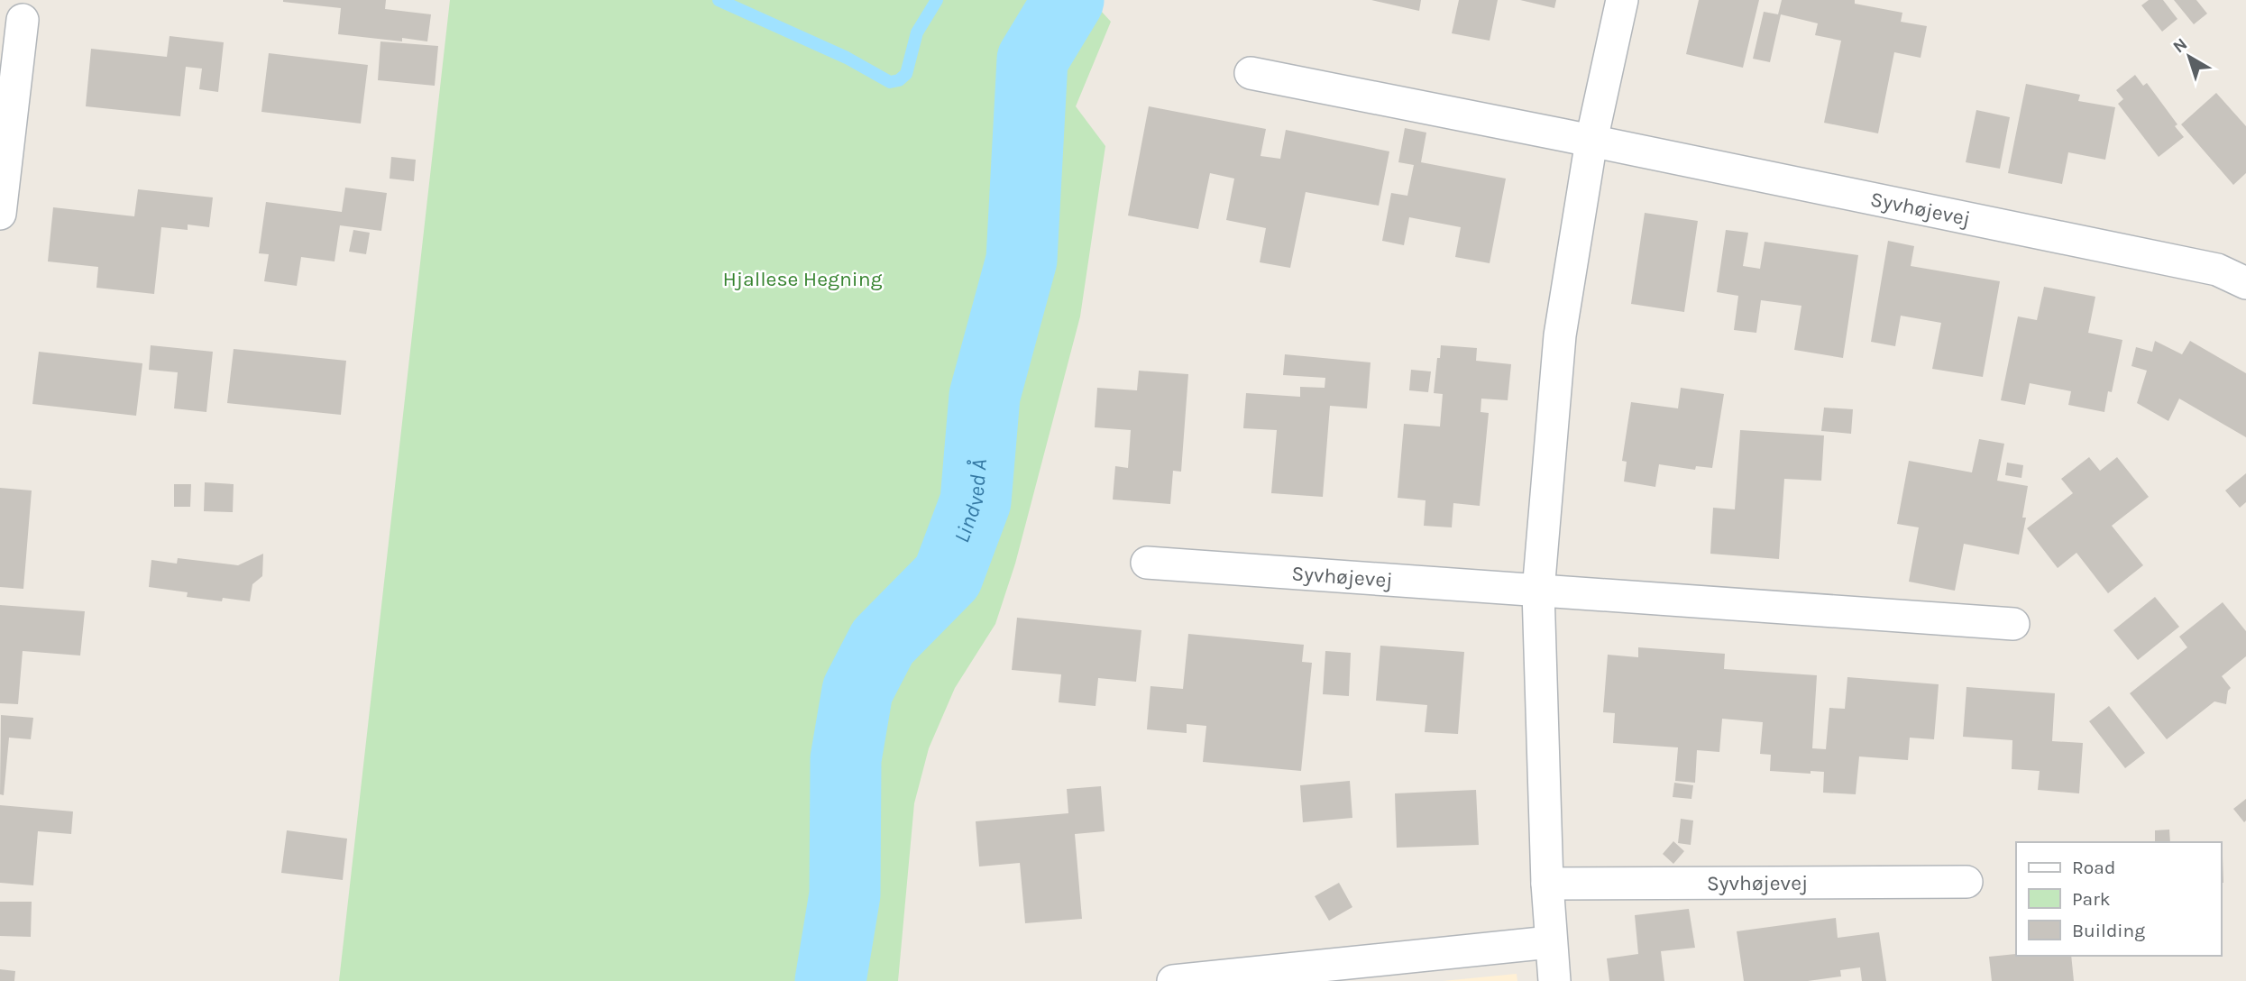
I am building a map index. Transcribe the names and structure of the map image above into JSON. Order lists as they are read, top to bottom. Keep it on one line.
{"streets":{"street":["Syvhøjevej"]},"water":["Lindved Å"],"parks":["Hjallese Hegning"],"legend":["Road","Park","Building"],"north":"top left"}
